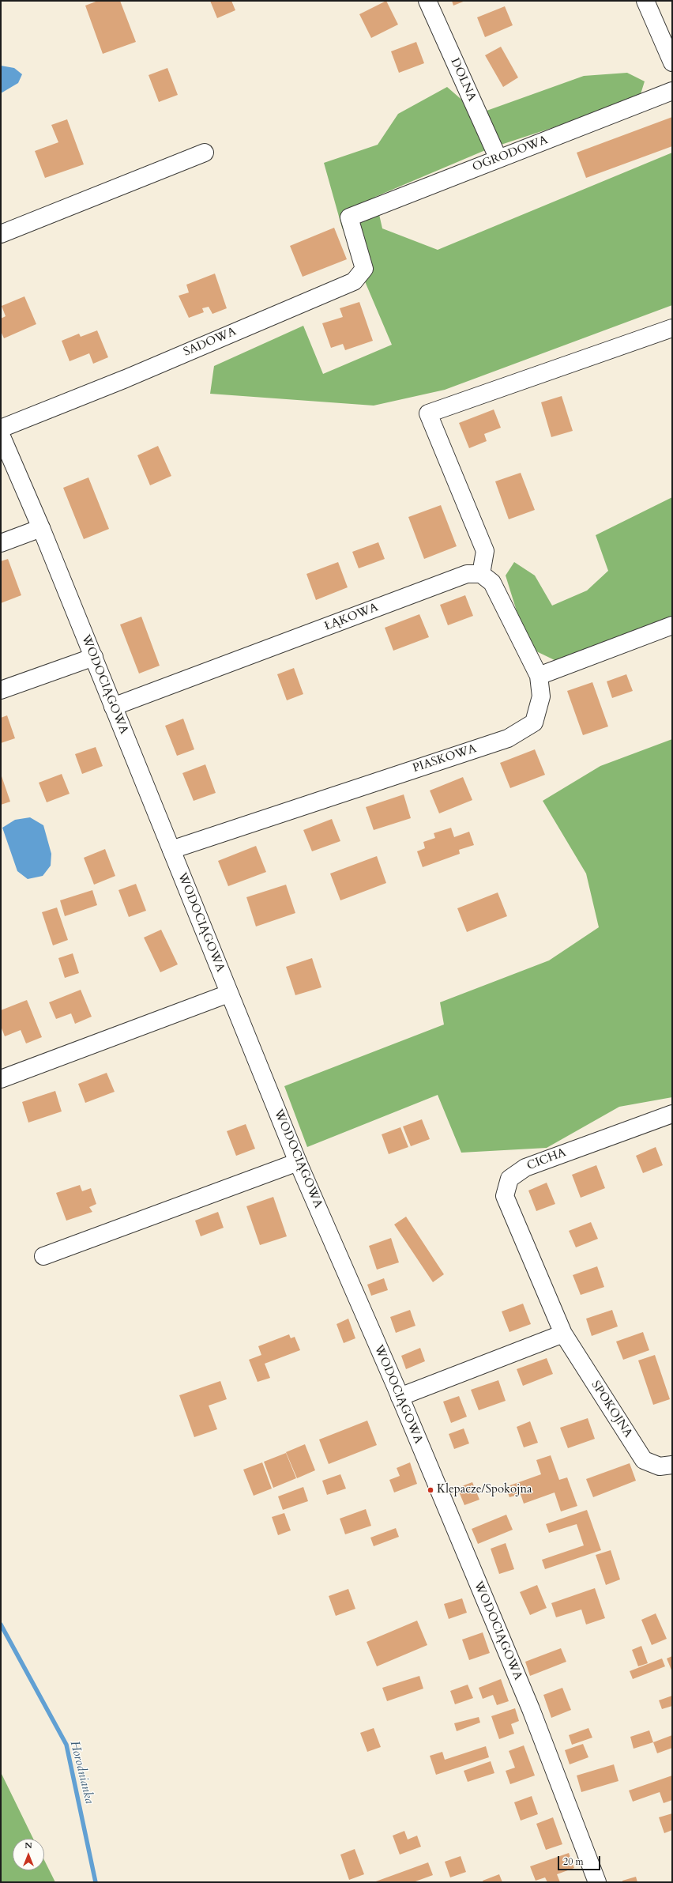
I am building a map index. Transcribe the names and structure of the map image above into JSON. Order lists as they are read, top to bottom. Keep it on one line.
{"streets":{"street":["DOLNA","OGRODOWA","SADOWA","ŁĄKOWA","WODOCIĄGOWA","PIASKOWA","CICHA","SPOKOJNA"]},"crossings":[["DOLNA","OGRODOWA"],["OGRODOWA","SADOWA"],["ŁĄKOWA","WODOCIĄGOWA"],["WODOCIĄGOWA","PIASKOWA"],["CICHA","SPOKOJNA"]],"water":["Horodnianka"],"places":["Klepacze/Spokojna"],"scale_bar":"20 m","north":"top"}
